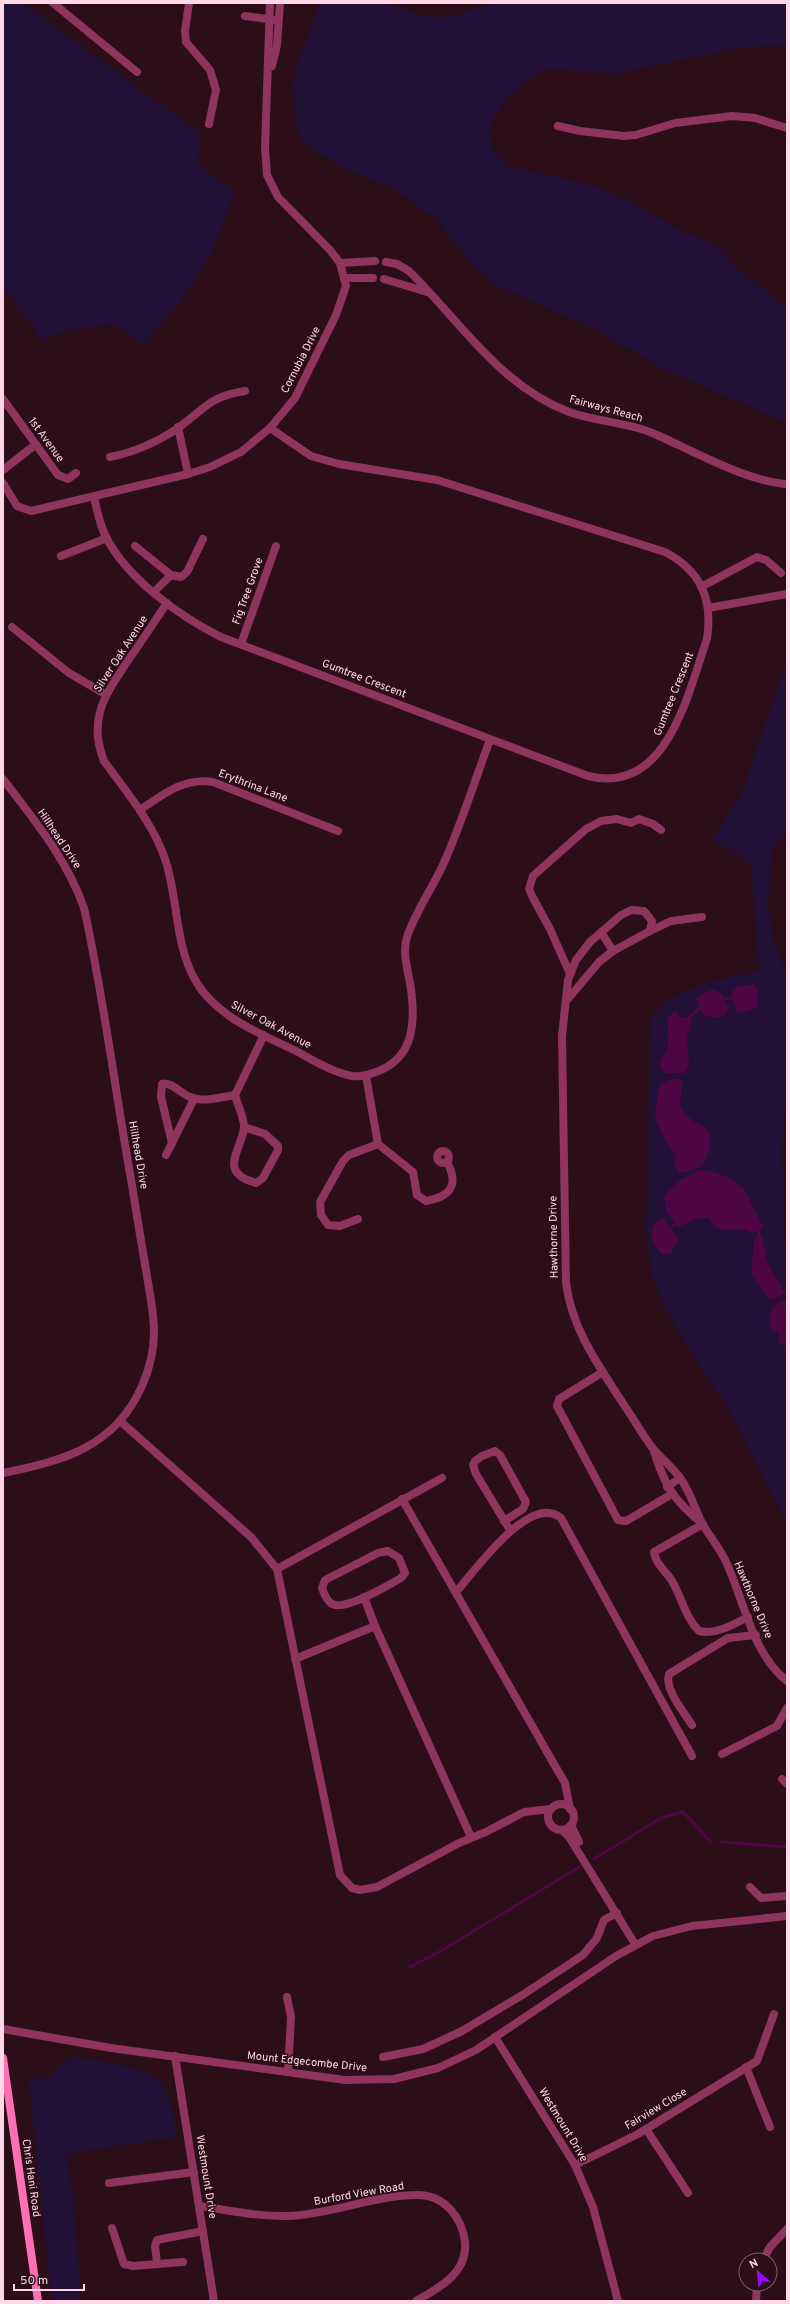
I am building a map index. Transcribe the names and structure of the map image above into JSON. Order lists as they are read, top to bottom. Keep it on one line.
{"streets":{"main road":["Chris Hani Road"],"street":["Cornubia Drive","Fairways Reach","1st Avenue","Fig Tree Grove","Silver Oak Avenue","Gumtree Crescent","Erythrina Lane","Hillhead Drive","Hawthorne Drive","Mount Edgecombe Drive","Fairview Close","Westmount Drive","Burford View Road"]},"crossings":[["Cornubia Drive","Gumtree Crescent"],["Fig Tree Grove","Gumtree Crescent"],["Silver Oak Avenue","Gumtree Crescent"],["Silver Oak Avenue","Erythrina Lane"],["Mount Edgecombe Drive","Westmount Drive"],["Fairview Close","Westmount Drive"],["Westmount Drive","Burford View Road"]],"scale_bar":"50 m","north":"top left"}
